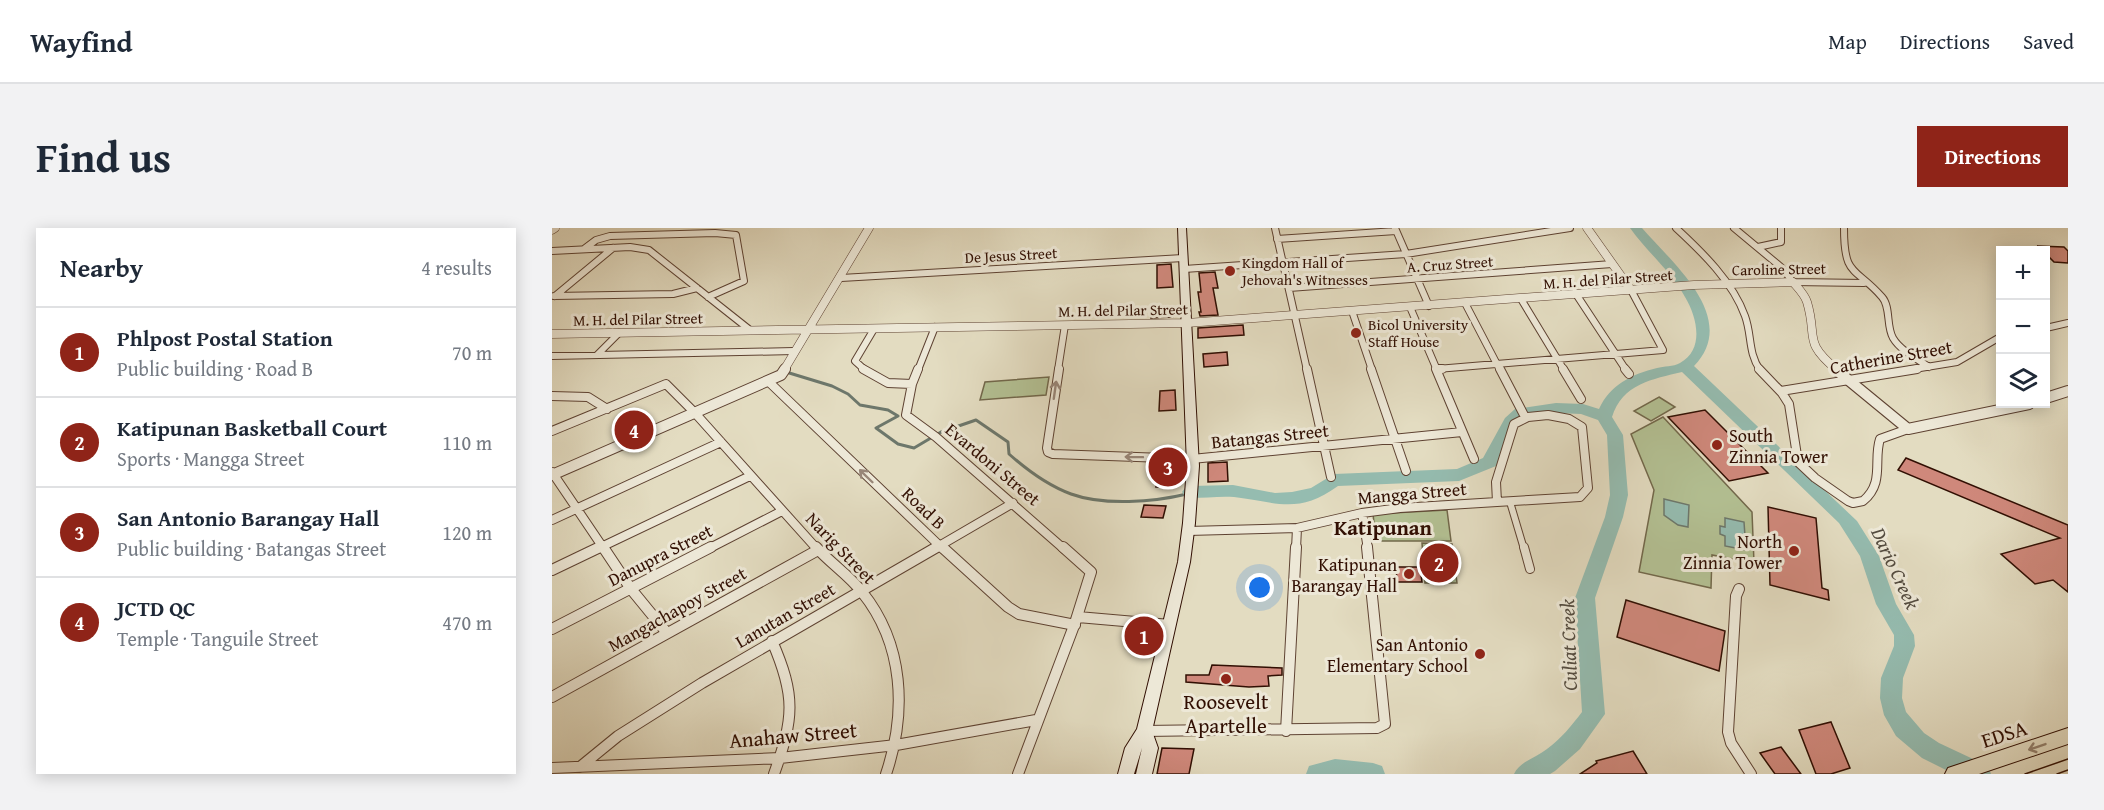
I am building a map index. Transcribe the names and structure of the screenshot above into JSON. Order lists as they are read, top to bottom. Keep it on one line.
{"streets":{"highway":["EDSA"],"street":["De Jesus Street","A. Cruz Street","Caroline Street","M. H. del Pilar Street","Catherine Street","Batangas Street","Evardoni Street","Mangga Street","Road B","Narig Street","Danupra Street","Mangachapoy Street","Lanutan Street","Anahaw Street"]},"crossings":[["Caroline Street","M. H. del Pilar Street"],["M. H. del Pilar Street","Batangas Street"],["M. H. del Pilar Street","Evardoni Street"],["Evardoni Street","Road B"],["Evardoni Street","Lanutan Street"],["Road B","Lanutan Street"],["Narig Street","Danupra Street"],["Narig Street","Mangachapoy Street"],["Narig Street","Lanutan Street"],["Narig Street","Anahaw Street"],["Lanutan Street","Anahaw Street"]],"one_way":["Road B","EDSA"],"districts":["Katipunan"],"water":["Dario Creek","Culiat Creek"],"places":["Kingdom Hall of Jehovah's Witnesses","Bicol University Staff House","South Zinnia Tower","North Zinnia Tower","Katipunan Barangay Hall","San Antonio Elementary School","Roosevelt Apartelle"],"page":{"header":"Wayfind","nav":["Map","Directions","Saved"],"title":"Find us","buttons":"Directions","heading":["Nearby","4 results"],"map_buttons":["+","−"],"list":[{"mark":"1","name":"Phlpost Postal Station","note":"Public building · Road B","value":"70 m"},{"mark":"2","name":"Katipunan Basketball Court","note":"Sports · Mangga Street","value":"110 m"},{"mark":"3","name":"San Antonio Barangay Hall","note":"Public building · Batangas Street","value":"120 m"},{"mark":"4","name":"JCTD QC","note":"Temple · Tanguile Street","value":"470 m"}],"pins":["4","3","2","1"]}}
